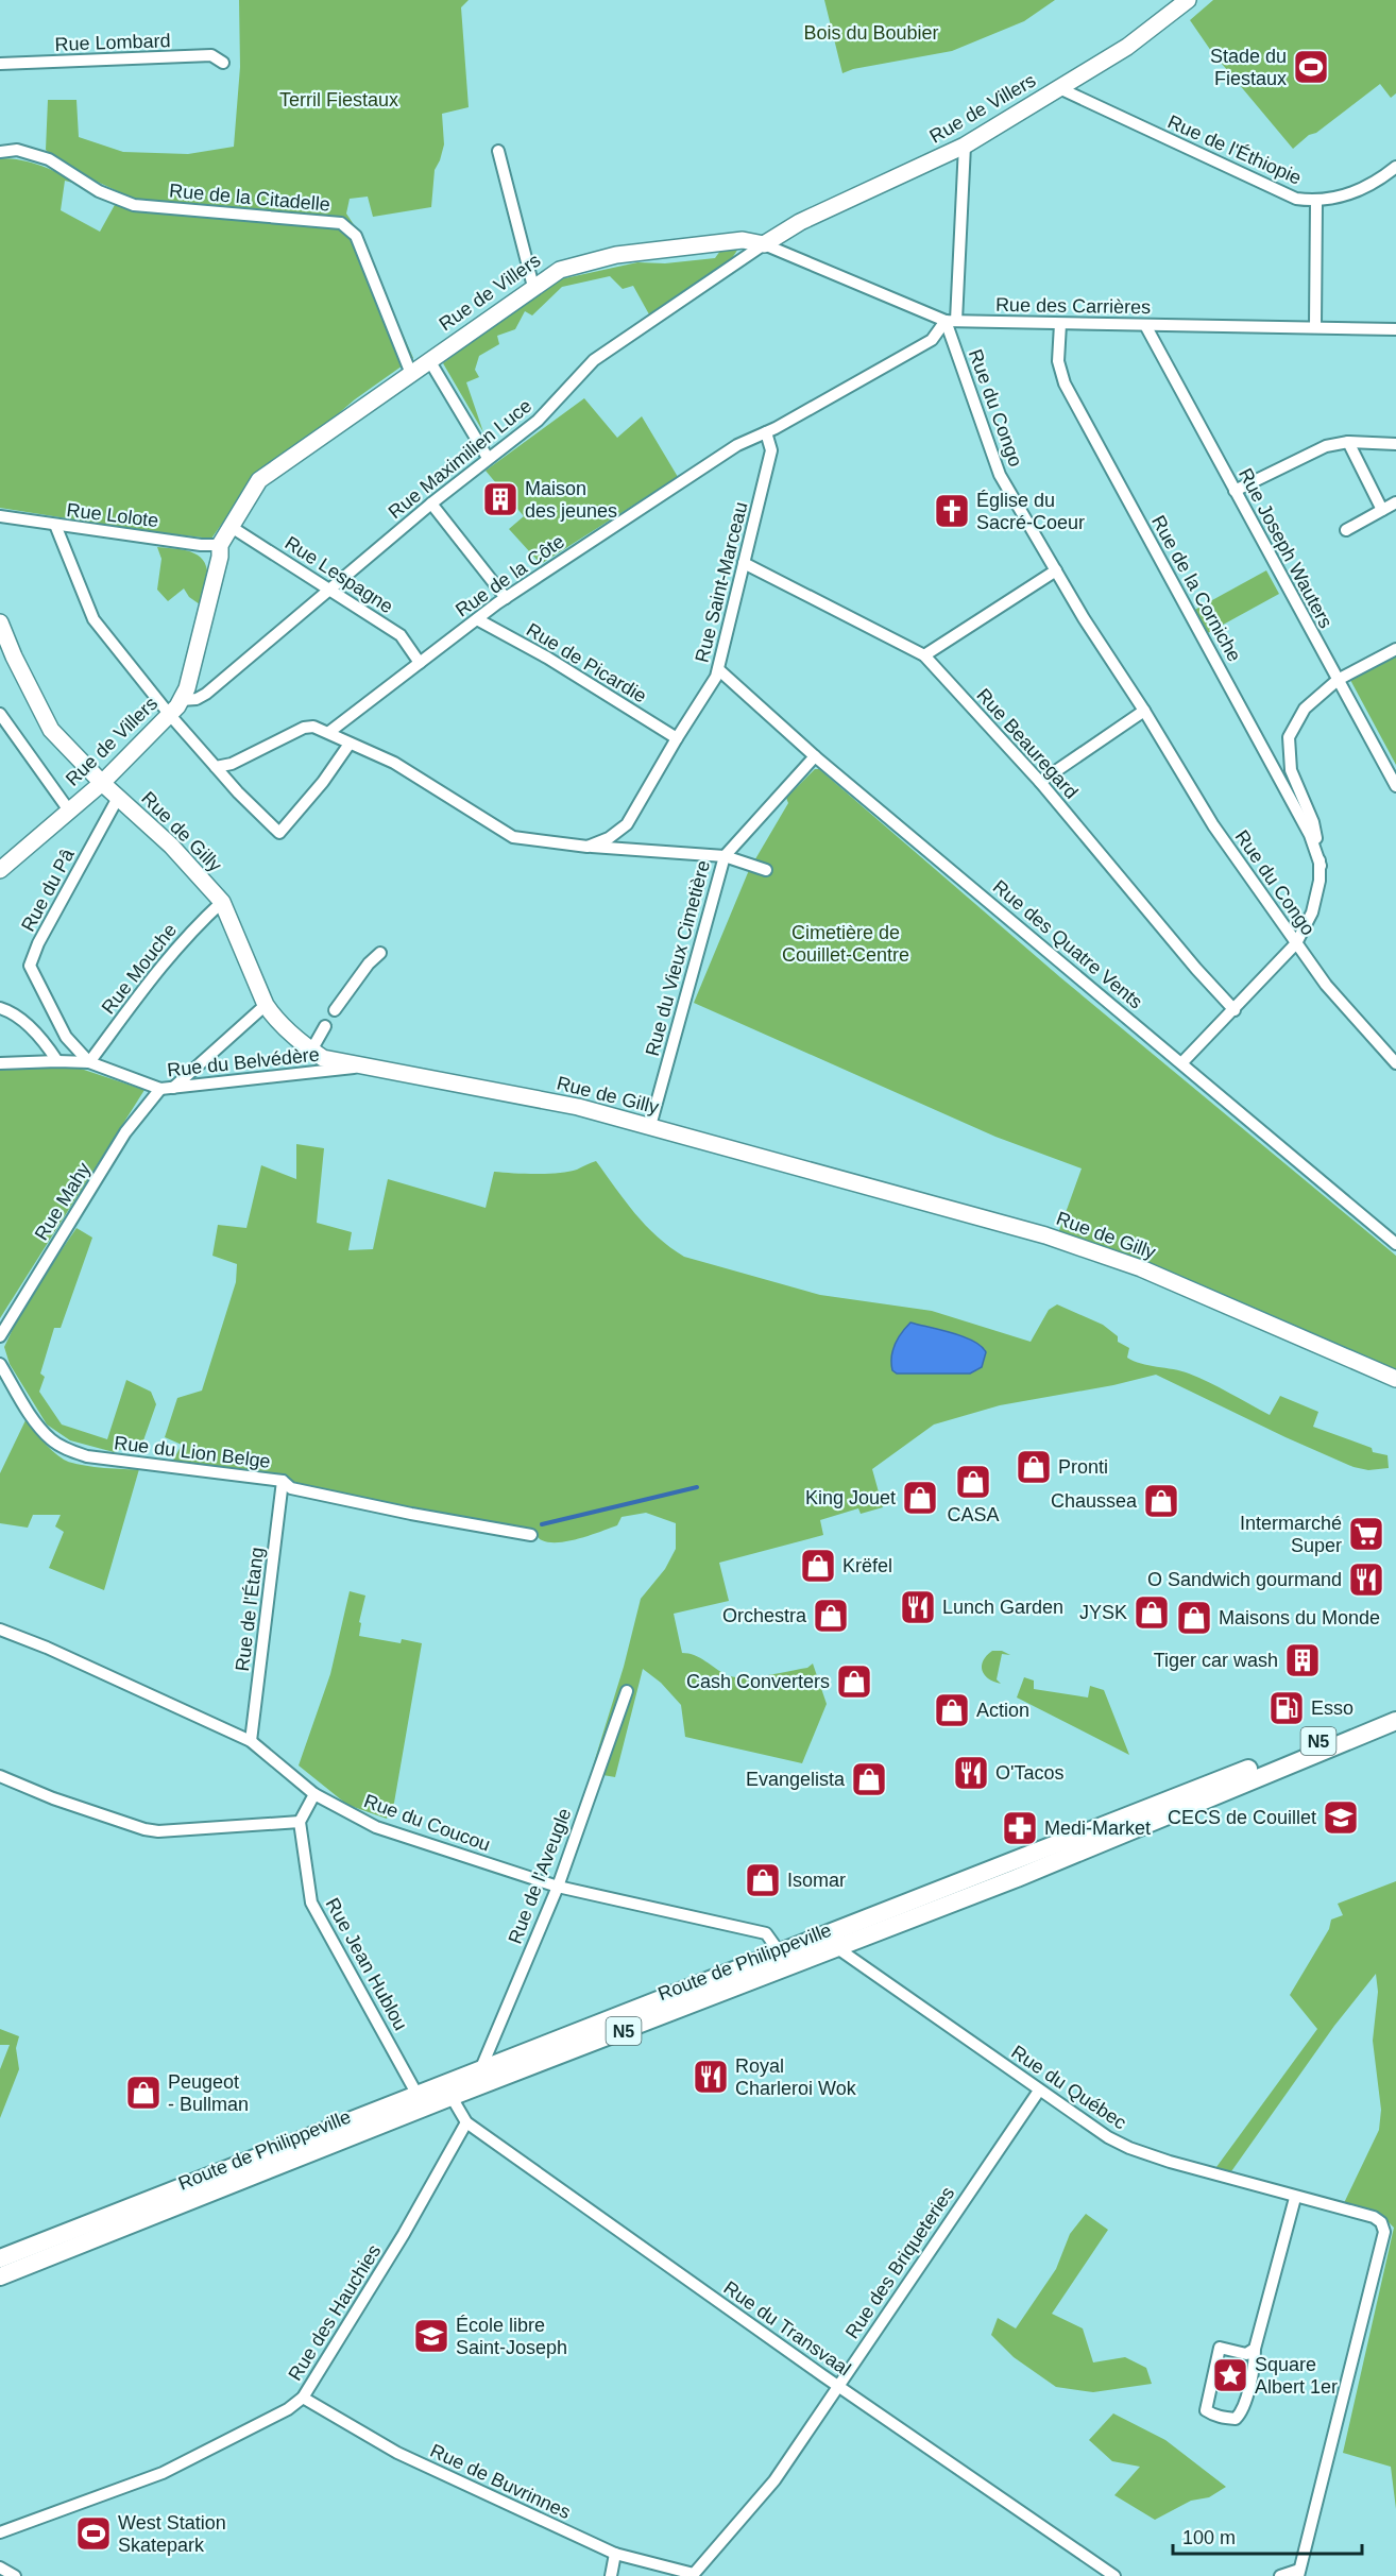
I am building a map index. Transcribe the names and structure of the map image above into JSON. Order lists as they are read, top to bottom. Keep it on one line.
{"streets":{"main road":["Rue de Villers","Rue de Gilly","N5","Route de Philippeville"],"street":["Rue Lombard","Rue de l'Éthiopie","Rue de la Citadelle","Rue des Carrières","Rue du Congo","Rue Maximilien Luce","Rue Lolote","Rue Joseph Wauters","Rue Lespagne","Rue de la Côte","Rue Saint-Marceau","Rue de la Corniche","Rue de Picardie","Rue Beauregard","Rue du Pâ","Rue des Quatre Vents","Rue du Vieux Cimetière","Rue Mouche","Rue du Belvédère","Rue Mahy","Rue du Lion Belge","Rue de l'Étang","Rue du Coucou","Rue de l'Aveugle","Rue Jean Hublou","Rue du Québec","Rue des Briqueteries","Rue des Hauchies","Rue du Transvaal","Rue de Buvrinnes"]},"crossings":[["Rue de Villers","Rue de l'Éthiopie"],["Rue de Villers","Rue de la Citadelle"],["Rue de Villers","Rue des Carrières"],["Rue de Villers","Rue Maximilien Luce"],["Rue de Villers","Rue Lolote"],["Rue de Villers","Rue Lespagne"],["Rue de Villers","Rue de Gilly"],["Rue des Carrières","Rue du Congo"],["Rue des Carrières","Rue Maximilien Luce"],["Rue des Carrières","Rue Joseph Wauters"],["Rue des Carrières","Rue de la Côte"],["Rue des Carrières","Rue de la Corniche"],["Rue du Congo","Rue de la Côte"],["Rue Maximilien Luce","Rue Lespagne"],["Rue Lespagne","Rue de la Côte"],["Rue de la Côte","Rue Saint-Marceau"],["Rue de la Côte","Rue de Picardie"],["Rue Saint-Marceau","Rue de Picardie"],["Rue Saint-Marceau","Rue Beauregard"],["Rue Saint-Marceau","Rue des Quatre Vents"],["Rue de Gilly","Rue du Pâ"],["Rue de Gilly","Rue du Vieux Cimetière"],["Rue de Gilly","Rue Mouche"],["Rue de Gilly","Rue du Belvédère"],["Rue du Pâ","Rue Mouche"],["Rue du Pâ","Rue du Belvédère"],["Rue des Quatre Vents","Rue du Vieux Cimetière"],["Rue Mouche","Rue du Belvédère"],["Rue du Belvédère","Rue Mahy"],["Rue du Lion Belge","Rue de l'Étang"],["Rue de l'Étang","Rue du Coucou"],["Rue du Coucou","Rue de l'Aveugle"],["Rue du Coucou","Route de Philippeville"],["Rue de l'Aveugle","Route de Philippeville"],["Route de Philippeville","Rue Jean Hublou"],["Route de Philippeville","Rue du Québec"],["Route de Philippeville","Rue du Transvaal"],["Rue du Québec","Rue des Briqueteries"],["Rue des Briqueteries","Rue du Transvaal"],["Rue des Briqueteries","Rue de Buvrinnes"],["Rue des Hauchies","Rue du Transvaal"],["Rue des Hauchies","Rue de Buvrinnes"]],"parks":["Bois du Boubier","Terril Fiestaux","Cimetière de Couillet-Centre"],"places":{"sports":["Stade du Fiestaux","West Station Skatepark"],"building":["Maison des jeunes","Tiger car wash"],"church":["Église du Sacré-Coeur"],"shop":["Pronti","CASA","King Jouet","Chaussea","Krëfel","JYSK","Orchestra","Maisons du Monde","Cash Converters","Action","Evangelista","Isomar","Peugeot - Bullman"],"supermarket":["Intermarché Super"],"restaurant":["O Sandwich gourmand","Lunch Garden","O'Tacos","Royal Charleroi Wok"],"fuel station":["Esso"],"school or university":["CECS de Couillet","École libre Saint-Joseph"],"pharmacy":["Medi-Market"],"place":["Square Albert 1er"]},"scale_bar":"100 m"}
